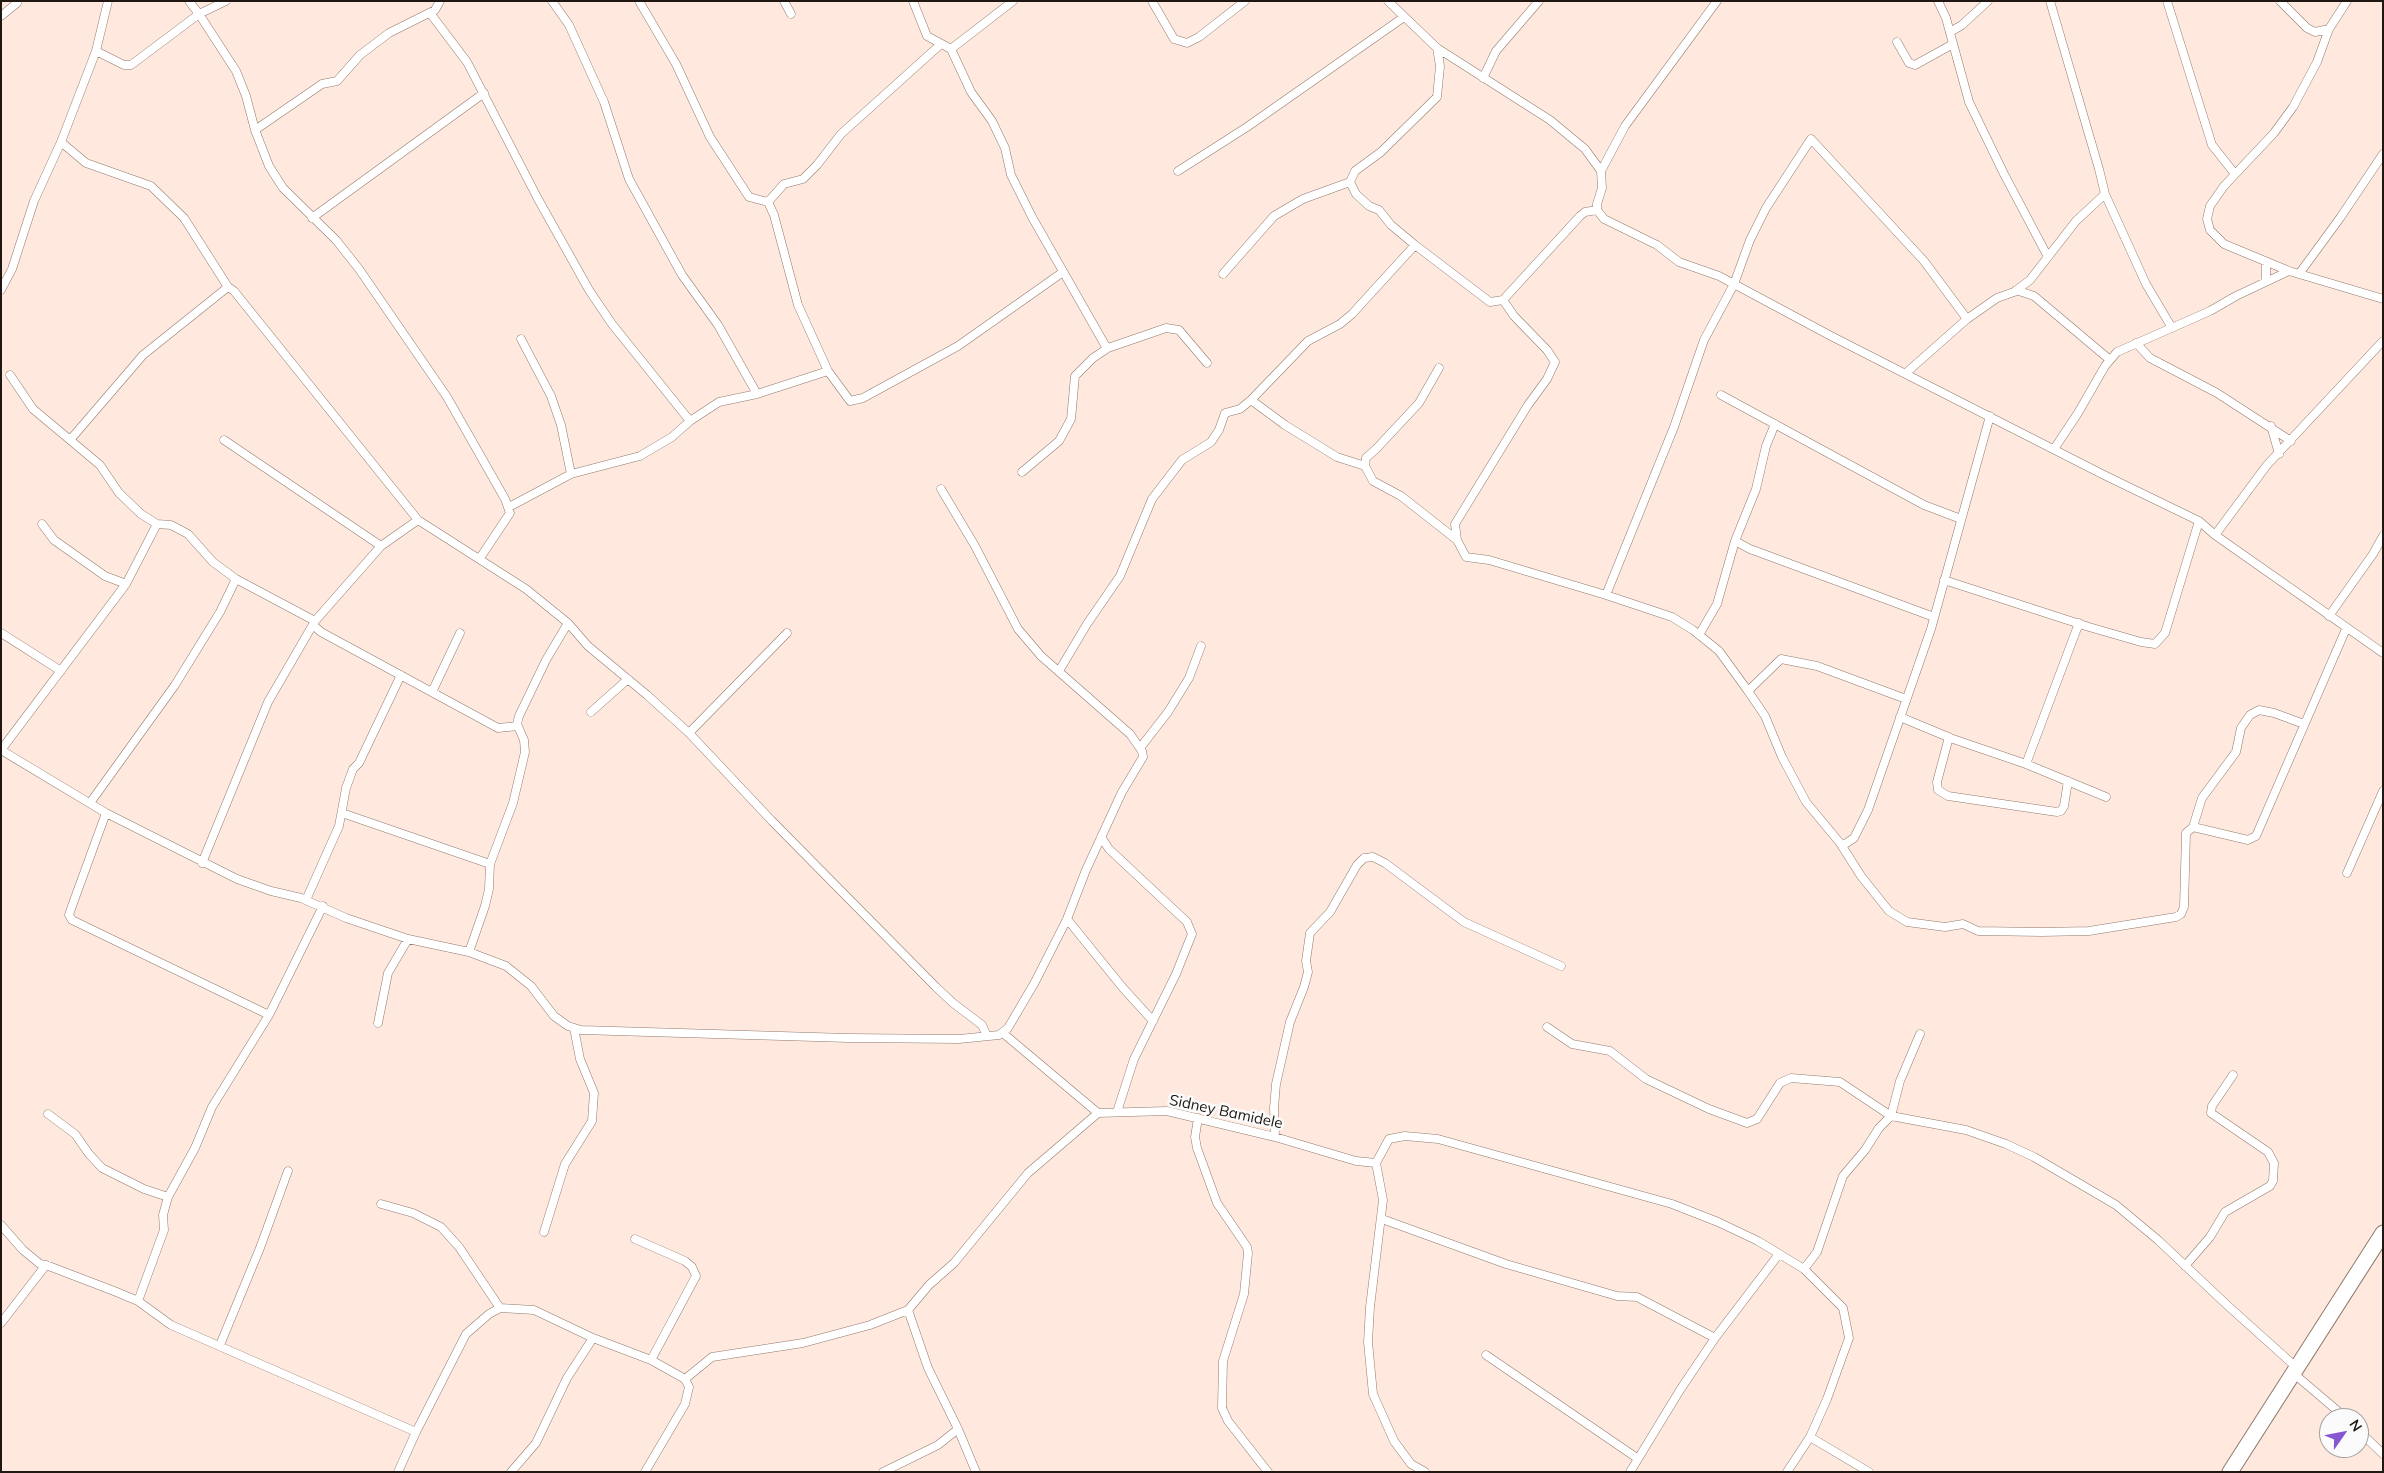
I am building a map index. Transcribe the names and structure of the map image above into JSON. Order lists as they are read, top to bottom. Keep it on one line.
{"streets":{"street":["Sidney Bamidele"]},"north":"top right"}
